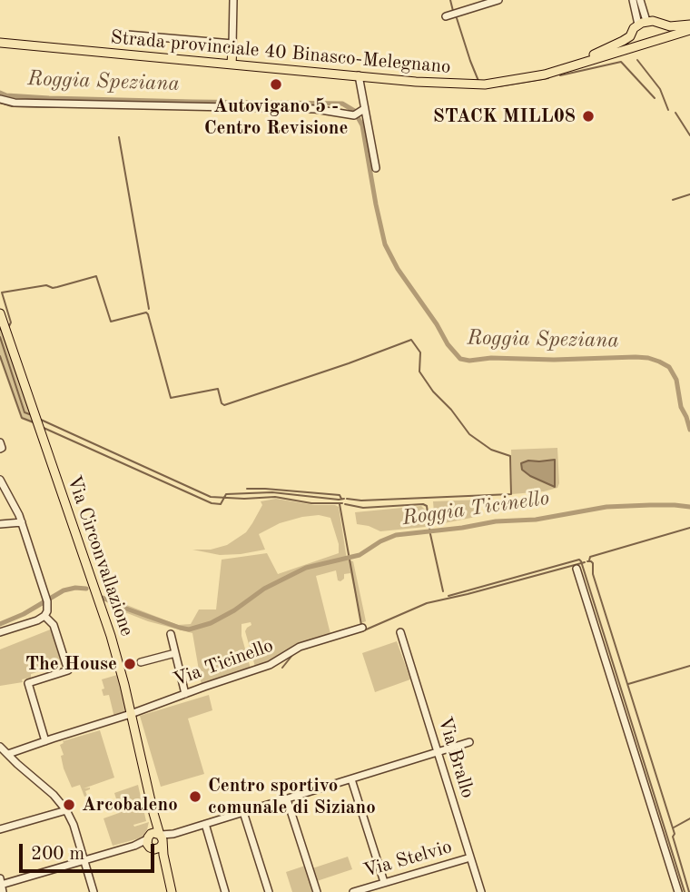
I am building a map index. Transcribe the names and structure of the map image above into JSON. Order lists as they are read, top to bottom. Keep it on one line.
{"streets":{"main road":["Strada provinciale 40 Binasco-Melegnano","Via Circonvallazione"],"street":["Via Ticinello","Via Brallo","Via Stelvio"]},"crossings":[["Via Circonvallazione","Via Ticinello"],["Via Brallo","Via Stelvio"]],"water":["Roggia Speziana","Roggia Ticinello"],"places":["Autovigano 5 - Centro Revisione","STACK MILL08","The House","Centro sportivo comunale di Siziano","Arcobaleno"],"scale_bar":"200 m"}
